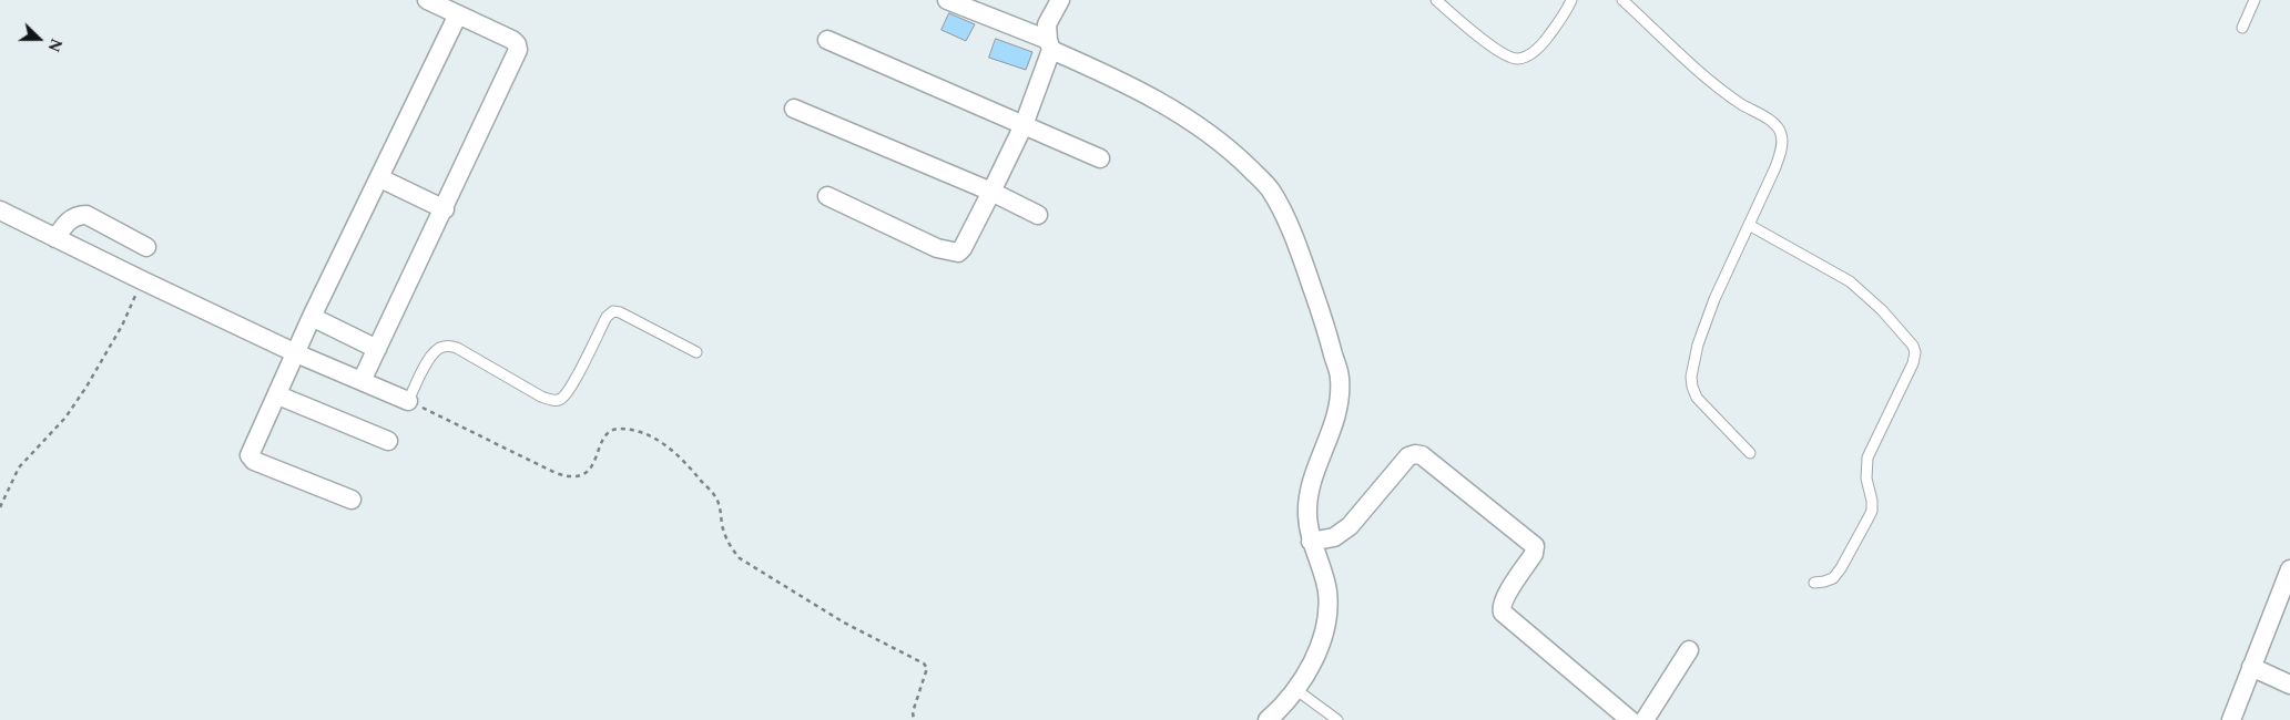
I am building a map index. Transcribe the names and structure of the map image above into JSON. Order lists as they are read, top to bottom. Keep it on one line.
{"north":"right"}
